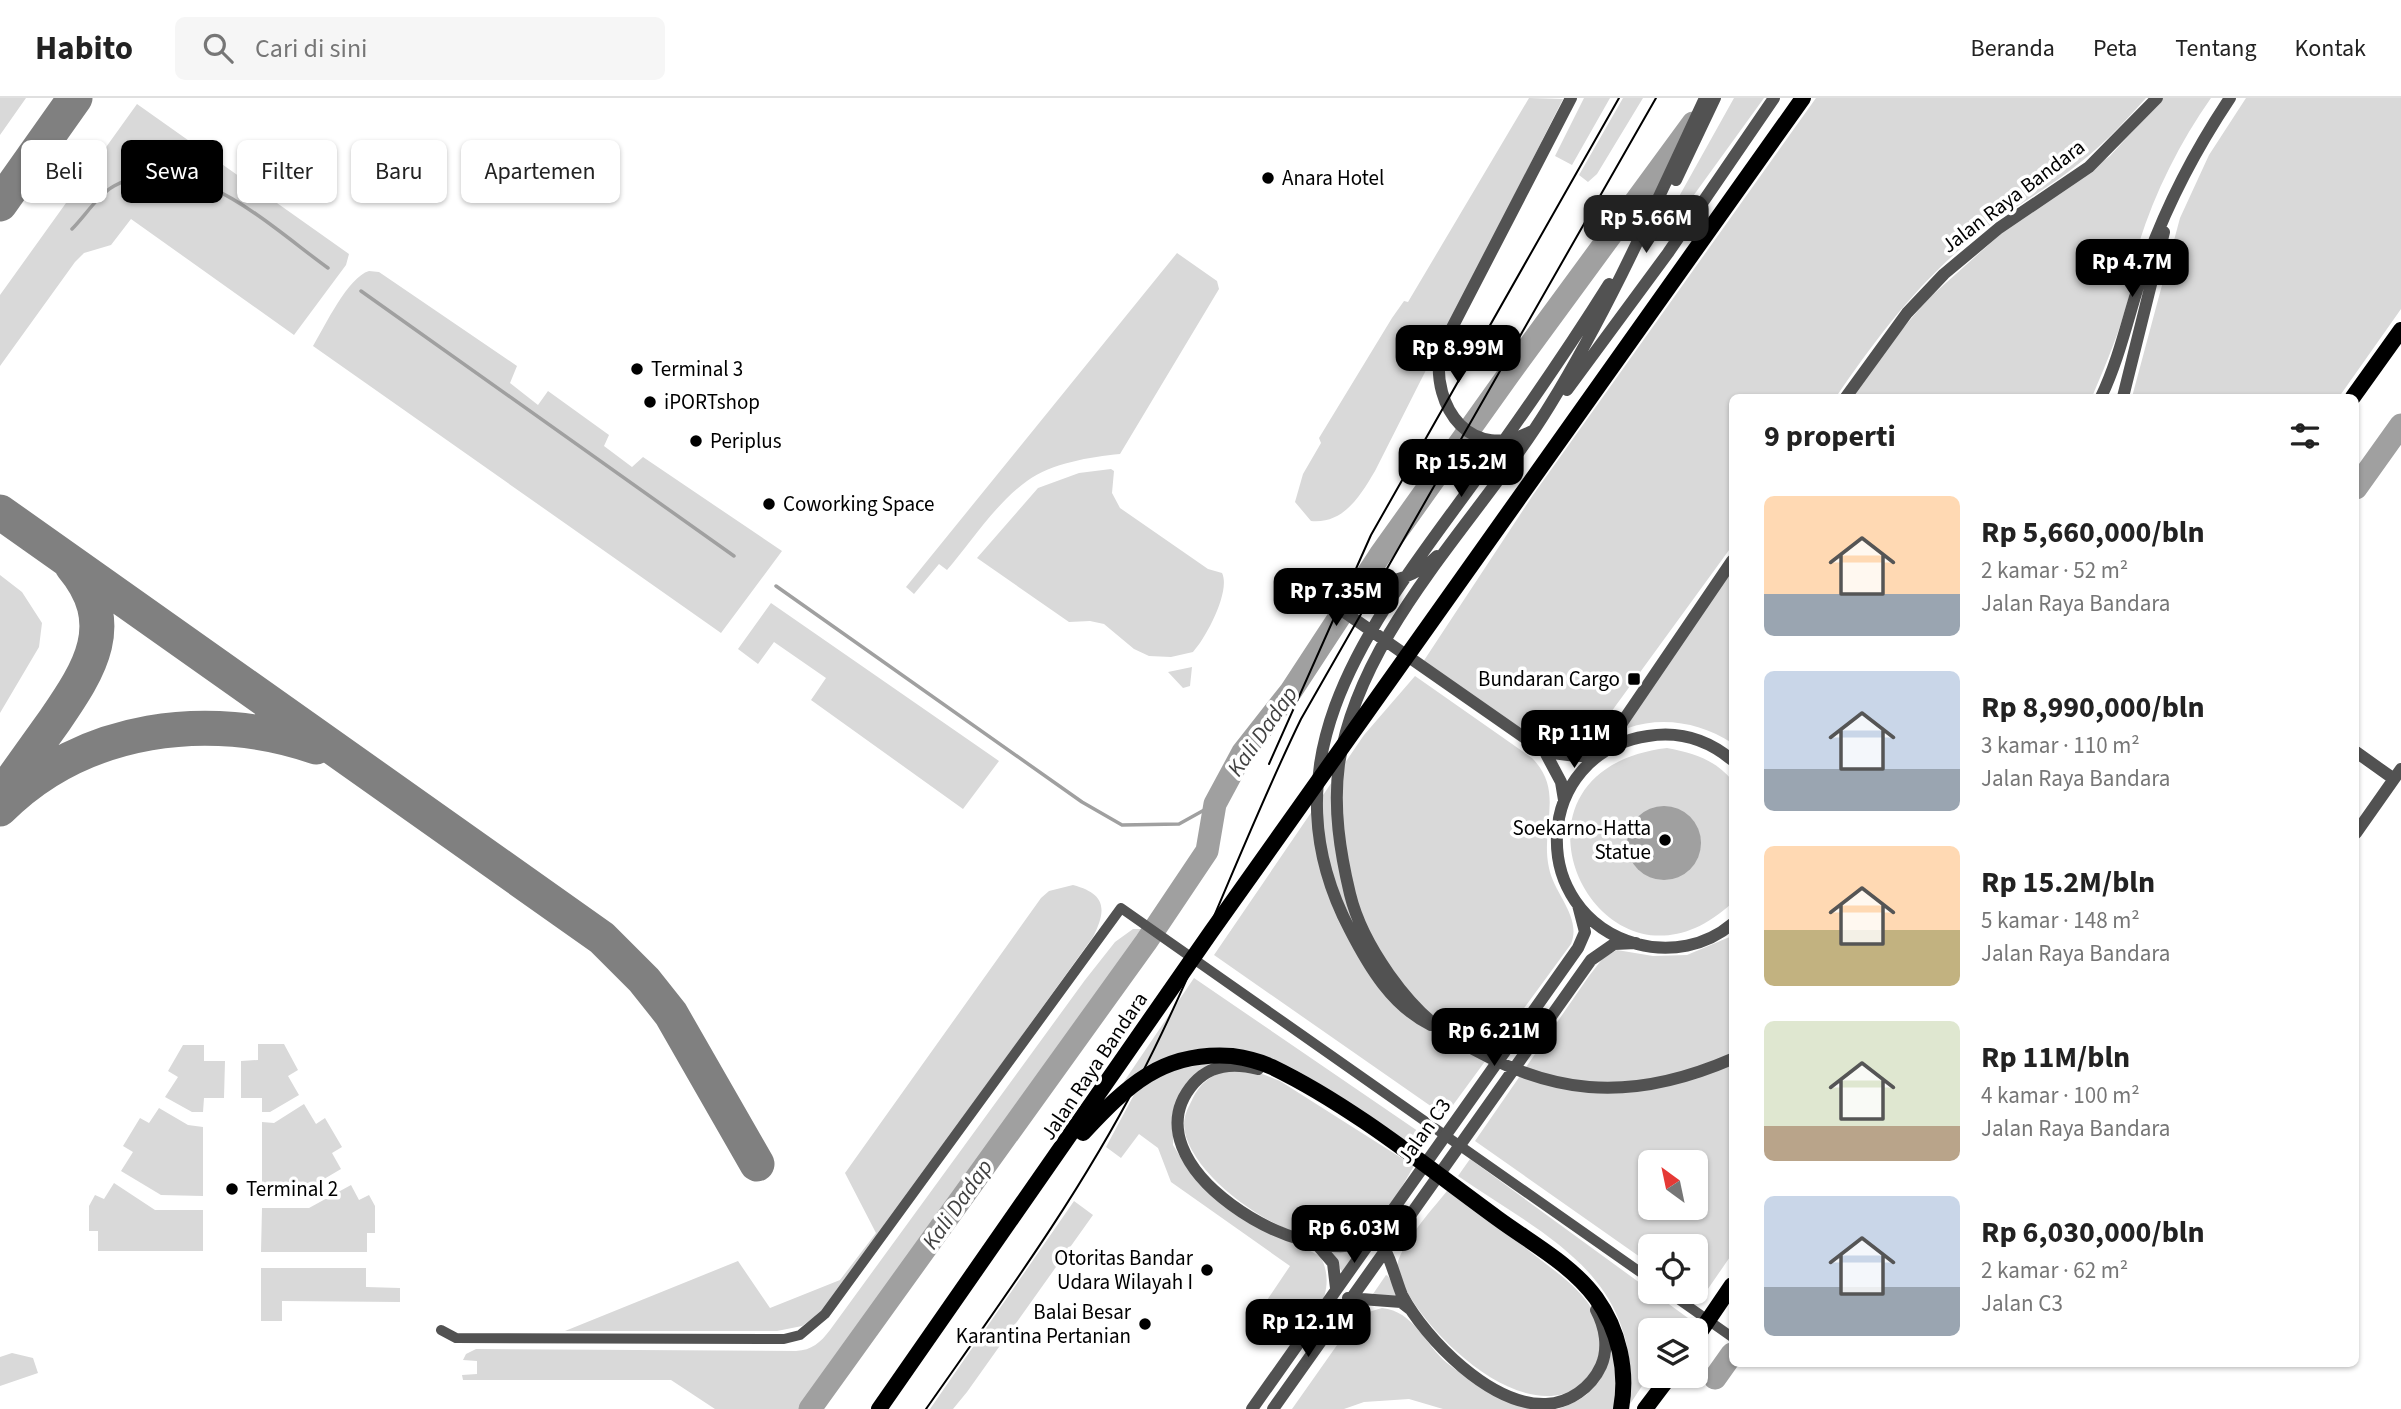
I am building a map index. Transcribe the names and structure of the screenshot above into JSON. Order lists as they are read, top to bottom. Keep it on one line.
{"streets":{"main road":["Jalan Raya Bandara"],"street":["Jalan C3"]},"water":["Kali Dadap"],"places":{"other":["Anara Hotel","Terminal 3","iPORTshop","Periplus","Coworking Space","Soekarno-Hatta Statue","Terminal 2","Otoritas Bandar Udara Wilayah I","Balai Besar Karantina Pertanian"],"transit":["Bundaran Cargo"]},"north":"top left","page":{"header":"Habito","search":"Cari di sini","nav":["Beranda","Peta","Tentang","Kontak"],"chip":["Beli","Sewa","Filter","Baru","Apartemen"],"price":["Rp 5.66M","Rp 4.7M","Rp 8.99M","Rp 15.2M","Rp 7.35M","Rp 11M","Rp 6.21M","Rp 6.03M","Rp 12.1M"],"heading":"9 properti","list":[{"name":"Rp 5,660,000/bln","note":"2 kamar · 52 m² · Jalan Raya Bandara"},{"name":"Rp 8,990,000/bln","note":"3 kamar · 110 m² · Jalan Raya Bandara"},{"name":"Rp 15.2M/bln","note":"5 kamar · 148 m² · Jalan Raya Bandara"},{"name":"Rp 11M/bln","note":"4 kamar · 100 m² · Jalan Raya Bandara"},{"name":"Rp 6,030,000/bln","note":"2 kamar · 62 m² · Jalan C3"}]}}
